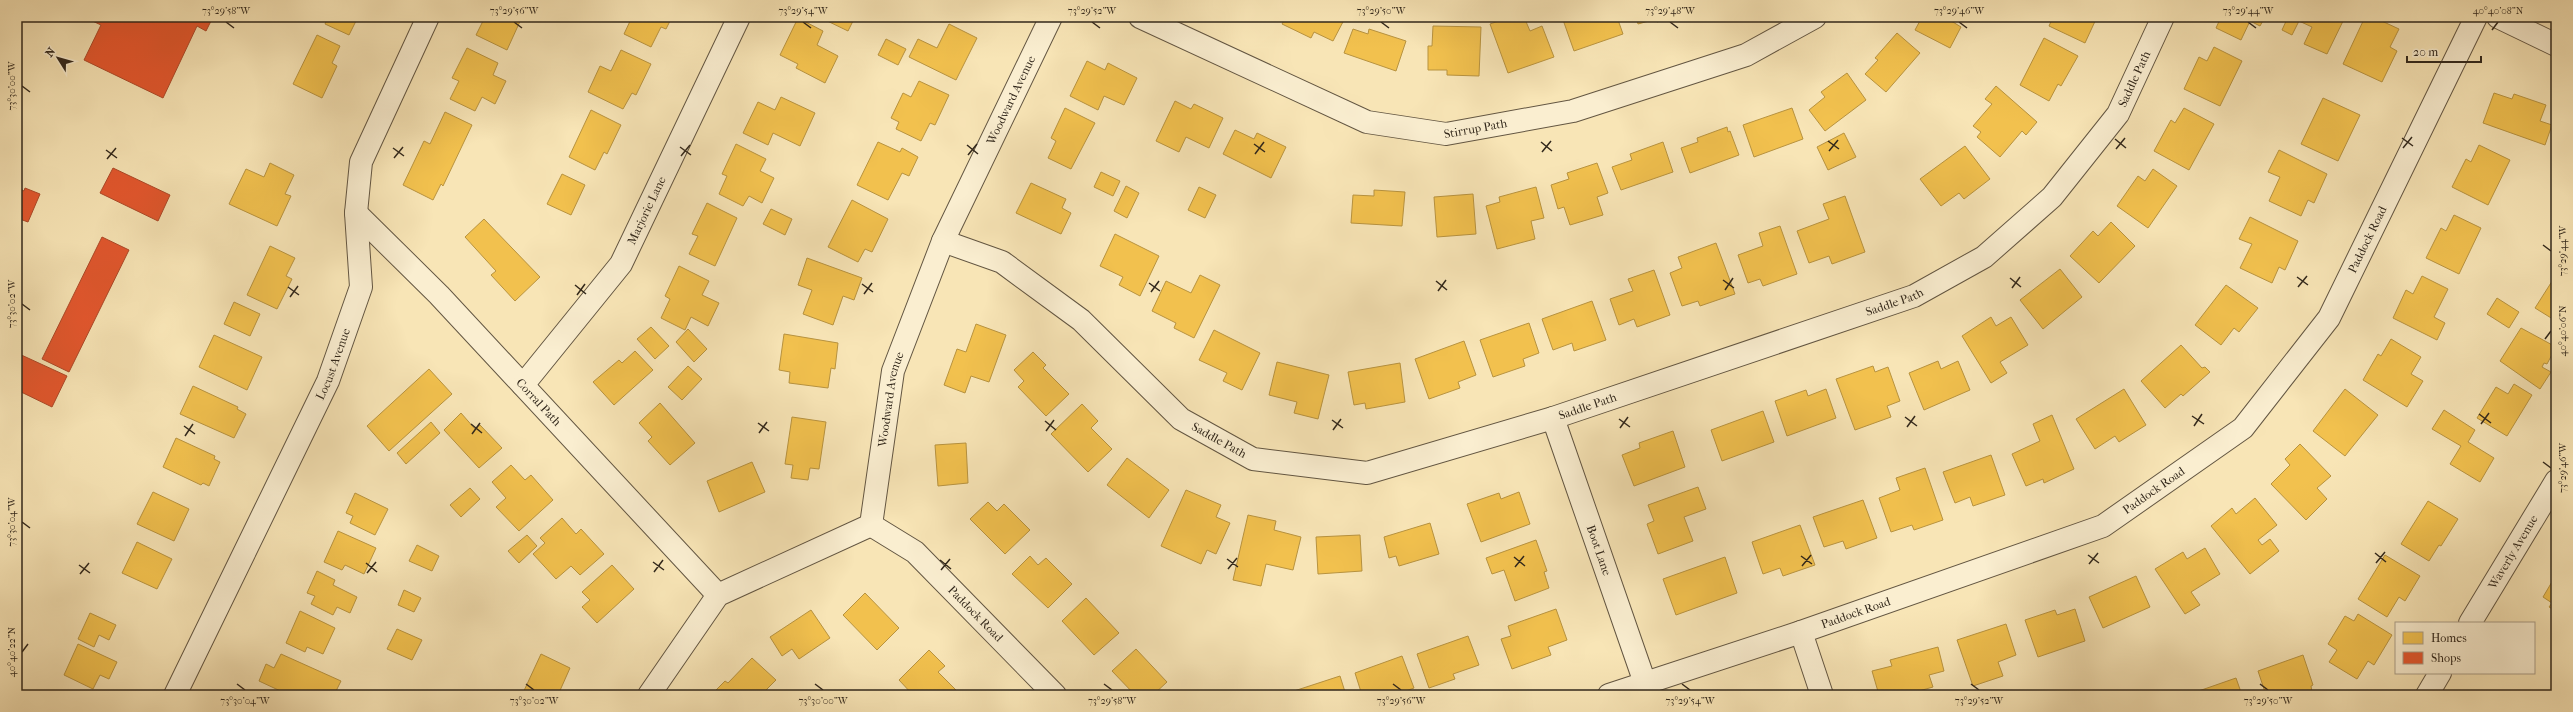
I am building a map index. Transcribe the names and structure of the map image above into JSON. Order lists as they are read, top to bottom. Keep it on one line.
{"streets":{"street":["Saddle Path","Woodward Avenue","Stirrup Path","Marjorie Lane","Paddock Road","Locust Avenue","Corral Path","Boot Lane","Waverly Avenue"]},"crossings":[["Saddle Path","Woodward Avenue"],["Saddle Path","Boot Lane"],["Woodward Avenue","Paddock Road"],["Marjorie Lane","Corral Path"],["Paddock Road","Boot Lane"],["Locust Avenue","Corral Path"]],"legend":["Homes","Shops"],"scale_bar":"20 m","north":"top left","coordinates":["73°29'58\"W","73°29'56\"W","73°29'54\"W","73°29'52\"W","73°29'50\"W","73°29'48\"W","73°29'46\"W","73°29'44\"W","40°40'08\"N","73°30'00\"W","73°30'02\"W","40°40'06\"N","73°30'04\"W","40°40'22\"N"]}
